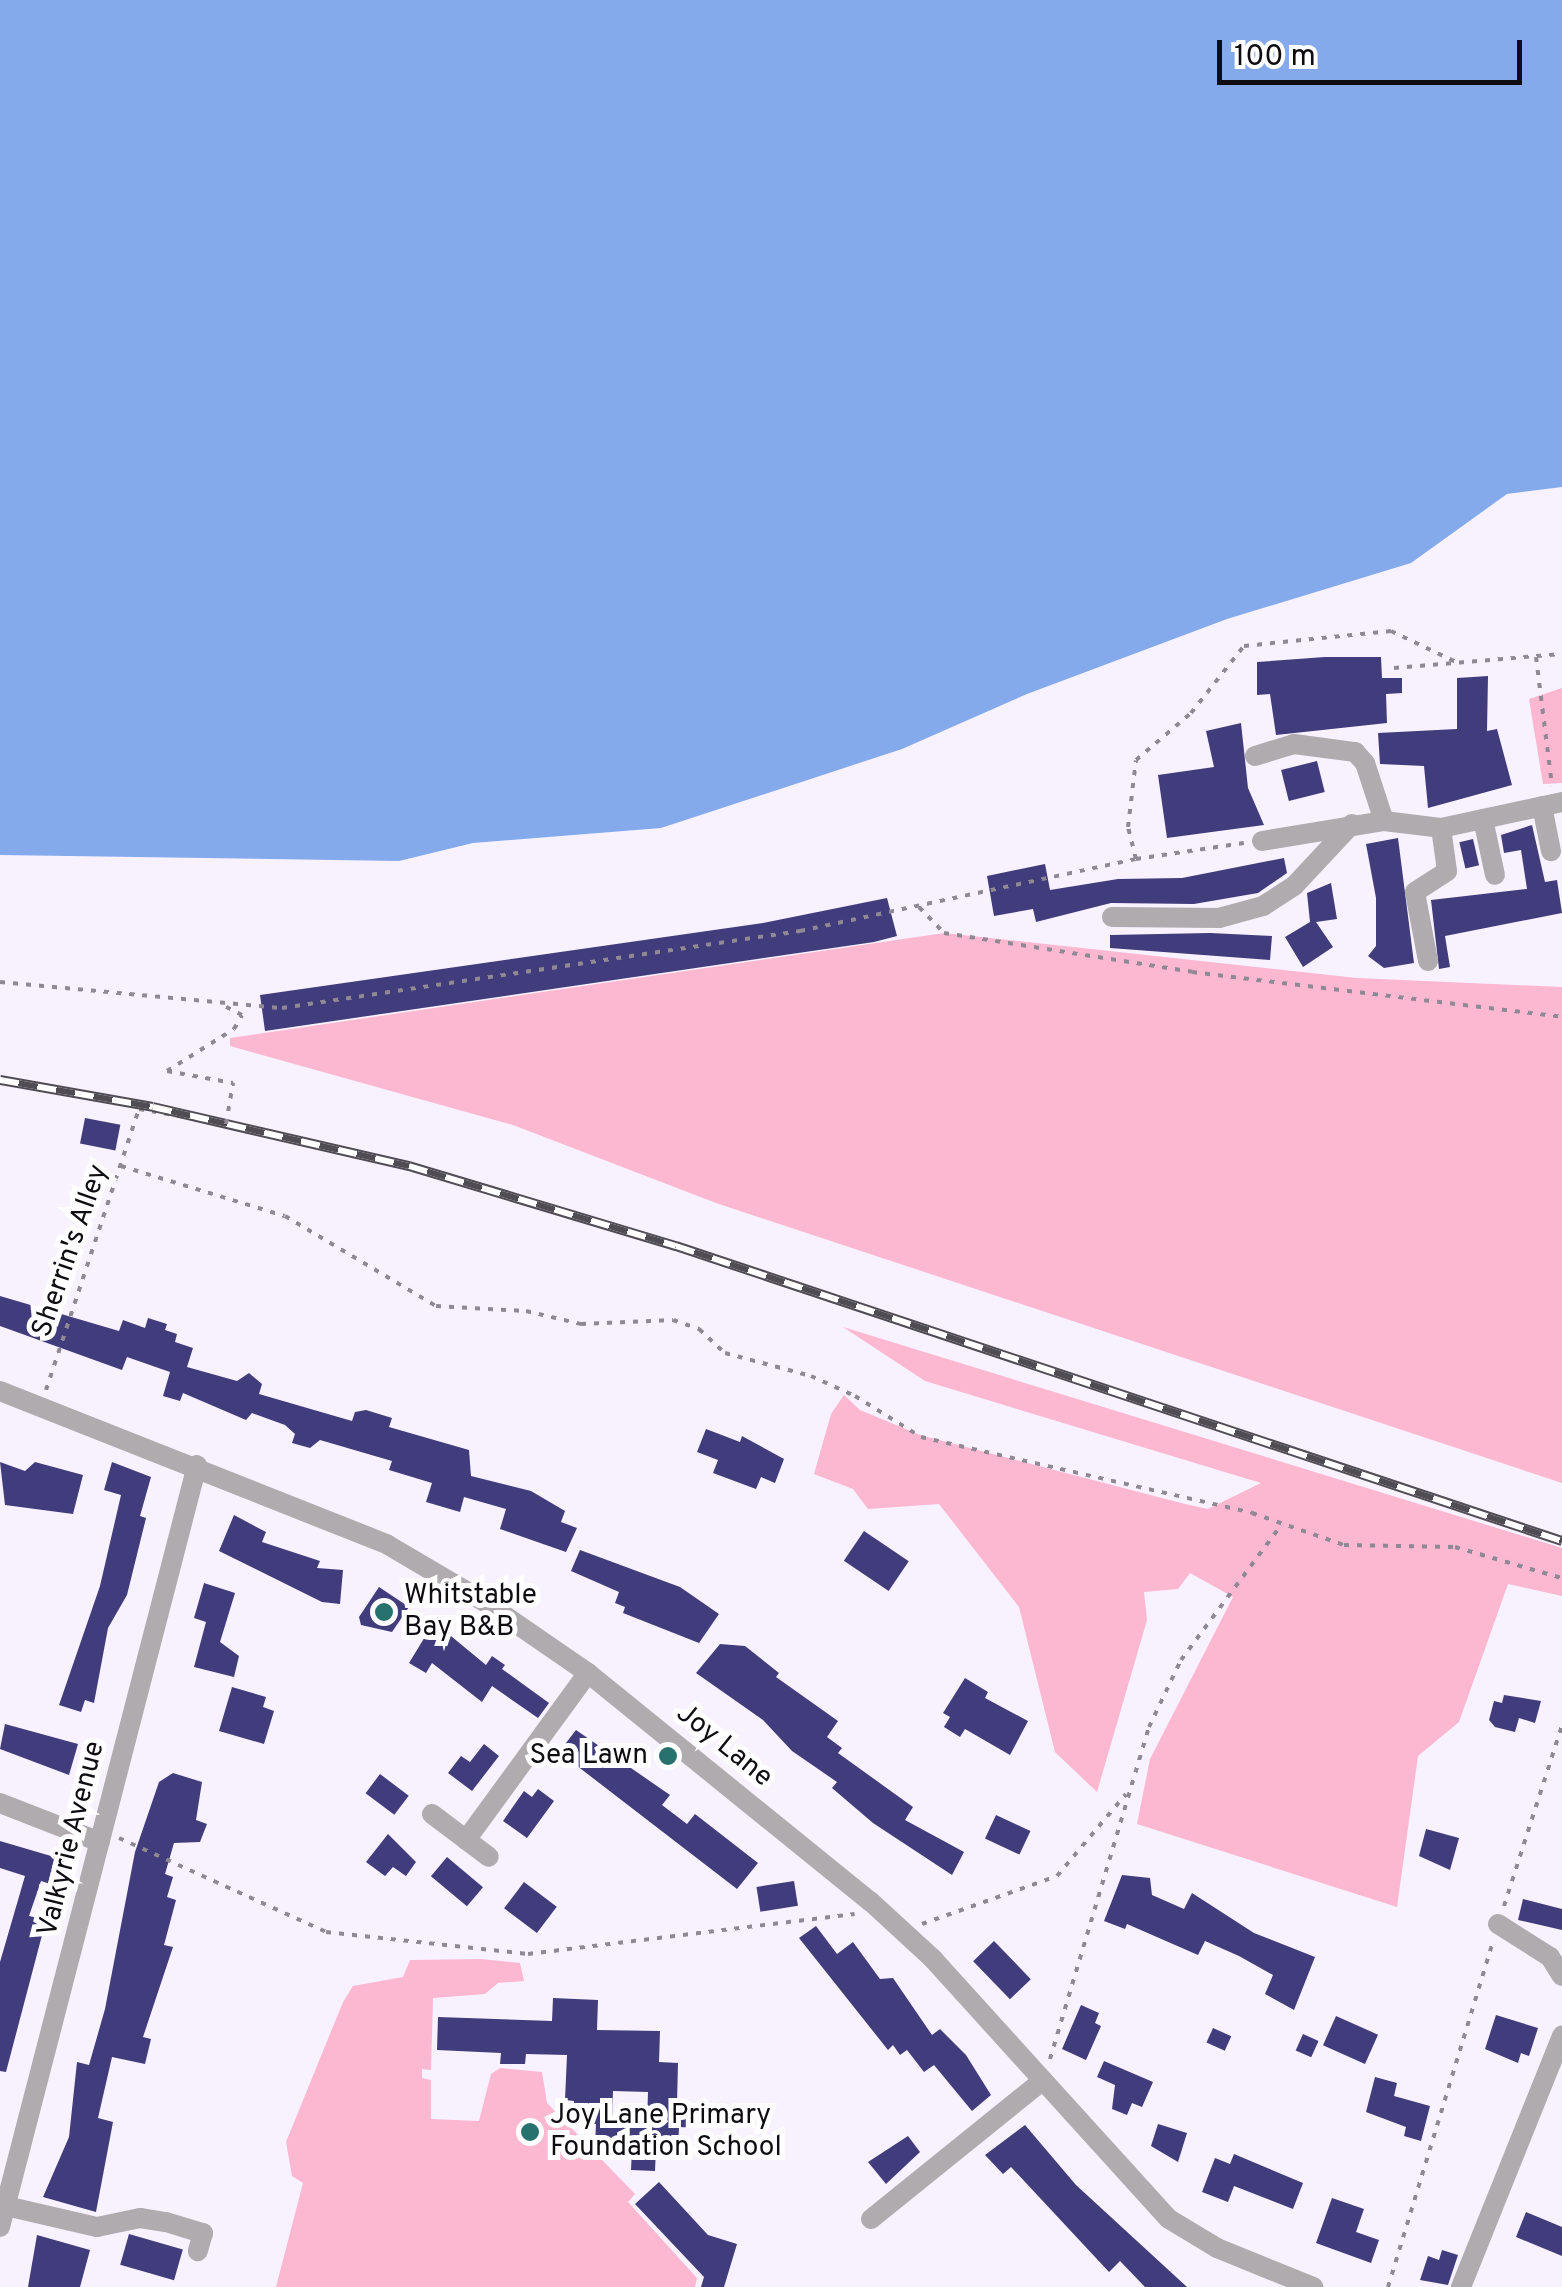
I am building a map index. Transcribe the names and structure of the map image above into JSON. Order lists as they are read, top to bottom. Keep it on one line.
{"streets":{"street":["Joy Lane","Valkyrie Avenue"],"path":["Sherrin's Alley"]},"crossings":[["Sherrin's Alley","Joy Lane"],["Joy Lane","Valkyrie Avenue"]],"places":["Whitstable Bay B&B","Sea Lawn","Joy Lane Primary Foundation School"],"scale_bar":"100 m"}
